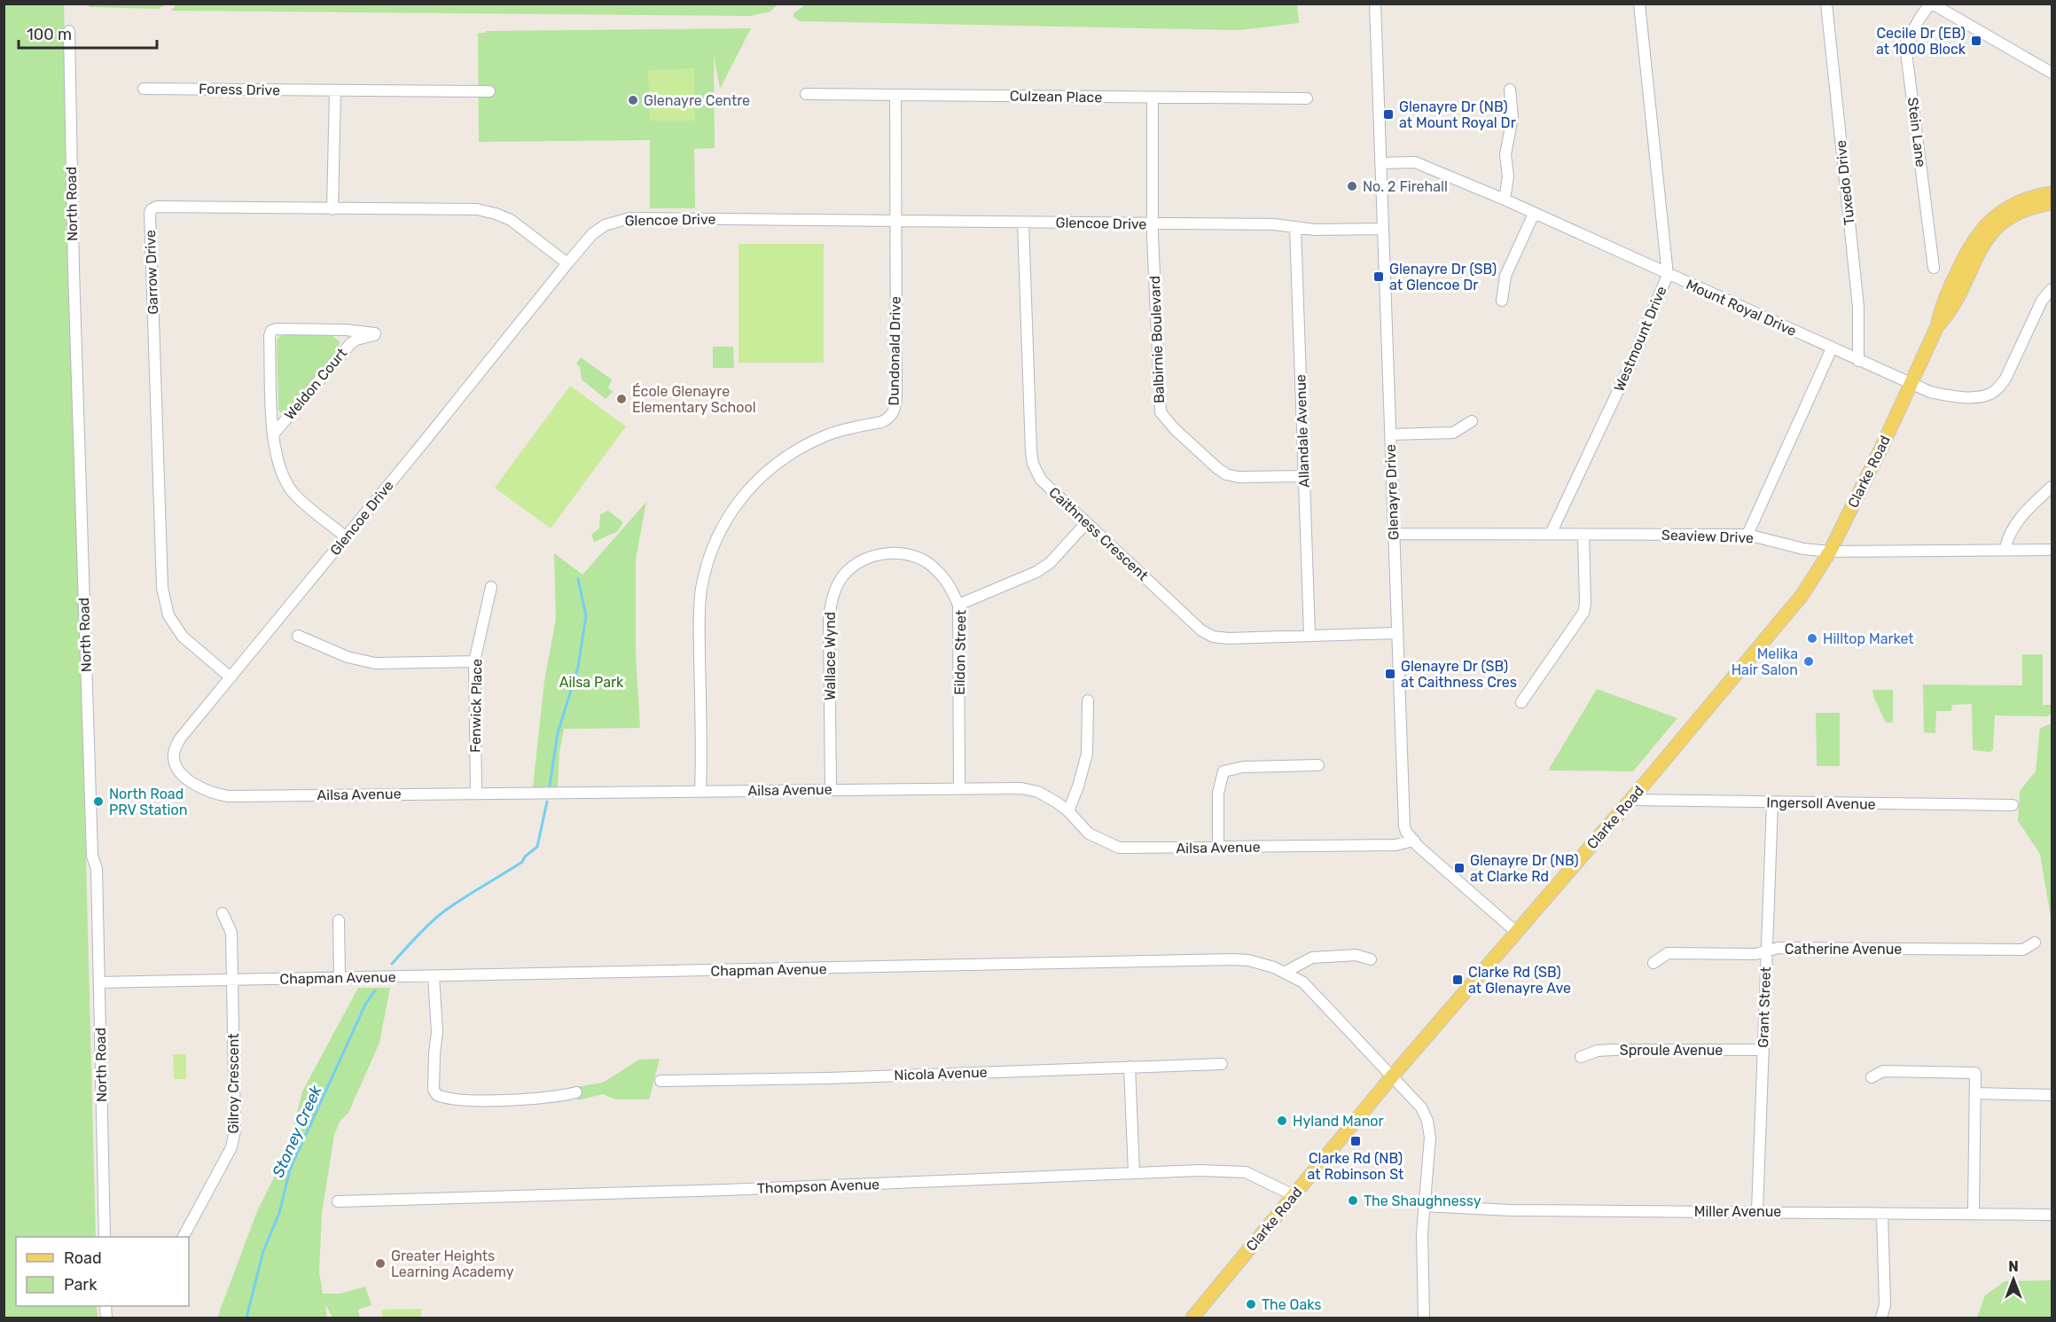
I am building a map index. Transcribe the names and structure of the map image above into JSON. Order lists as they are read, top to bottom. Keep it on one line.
{"streets":{"main road":["Clarke Road"],"street":["Foress Drive","Culzean Place","Stein Lane","Tuxedo Drive","North Road","Glencoe Drive","Garrow Drive","Mount Royal Drive","Westmount Drive","Balbirnie Boulevard","Dundonald Drive","Weldon Court","Allandale Avenue","Glenayre Drive","Caithness Crescent","Seaview Drive","Eildon Street","Wallace Wynd","Fenwick Place","Ailsa Avenue","Ingersoll Avenue","Catherine Avenue","Chapman Avenue","Grant Street","Sproule Avenue","Nicola Avenue","Gilroy Crescent","Thompson Avenue","Miller Avenue"]},"crossings":[["Culzean Place","Balbirnie Boulevard"],["Culzean Place","Dundonald Drive"],["Tuxedo Drive","Mount Royal Drive"],["North Road","Chapman Avenue"],["Glencoe Drive","Garrow Drive"],["Glencoe Drive","Balbirnie Boulevard"],["Glencoe Drive","Dundonald Drive"],["Glencoe Drive","Weldon Court"],["Glencoe Drive","Allandale Avenue"],["Glencoe Drive","Glenayre Drive"],["Glencoe Drive","Caithness Crescent"],["Glencoe Drive","Ailsa Avenue"],["Mount Royal Drive","Westmount Drive"],["Mount Royal Drive","Clarke Road"],["Mount Royal Drive","Glenayre Drive"],["Westmount Drive","Seaview Drive"],["Balbirnie Boulevard","Allandale Avenue"],["Dundonald Drive","Ailsa Avenue"],["Allandale Avenue","Caithness Crescent"],["Clarke Road","Glenayre Drive"],["Clarke Road","Seaview Drive"],["Clarke Road","Ingersoll Avenue"],["Clarke Road","Chapman Avenue"],["Clarke Road","Thompson Avenue"],["Glenayre Drive","Caithness Crescent"],["Glenayre Drive","Seaview Drive"],["Glenayre Drive","Ailsa Avenue"],["Caithness Crescent","Eildon Street"],["Eildon Street","Wallace Wynd"],["Eildon Street","Ailsa Avenue"],["Wallace Wynd","Ailsa Avenue"],["Fenwick Place","Ailsa Avenue"],["Ingersoll Avenue","Grant Street"],["Catherine Avenue","Grant Street"],["Chapman Avenue","Gilroy Crescent"],["Chapman Avenue","Miller Avenue"],["Grant Street","Sproule Avenue"],["Grant Street","Miller Avenue"]],"water":["Stoney Creek"],"parks":["Ailsa Park"],"places":{"transit":["Cecile Dr (EB) at 1000 Block","Glenayre Dr (NB) at Mount Royal Dr","Glenayre Dr (SB) at Glencoe Dr","Glenayre Dr (SB) at Caithness Cres","Glenayre Dr (NB) at Clarke Rd","Clarke Rd (SB) at Glenayre Ave","Clarke Rd (NB) at Robinson St"],"other":["Glenayre Centre","No. 2 Firehall","École Glenayre Elementary School","Hilltop Market","Melika Hair Salon","North Road PRV Station","Hyland Manor","The Shaughnessy","Greater Heights Learning Academy","The Oaks"]},"legend":["Road","Park"],"scale_bar":"100 m","north":"top"}
